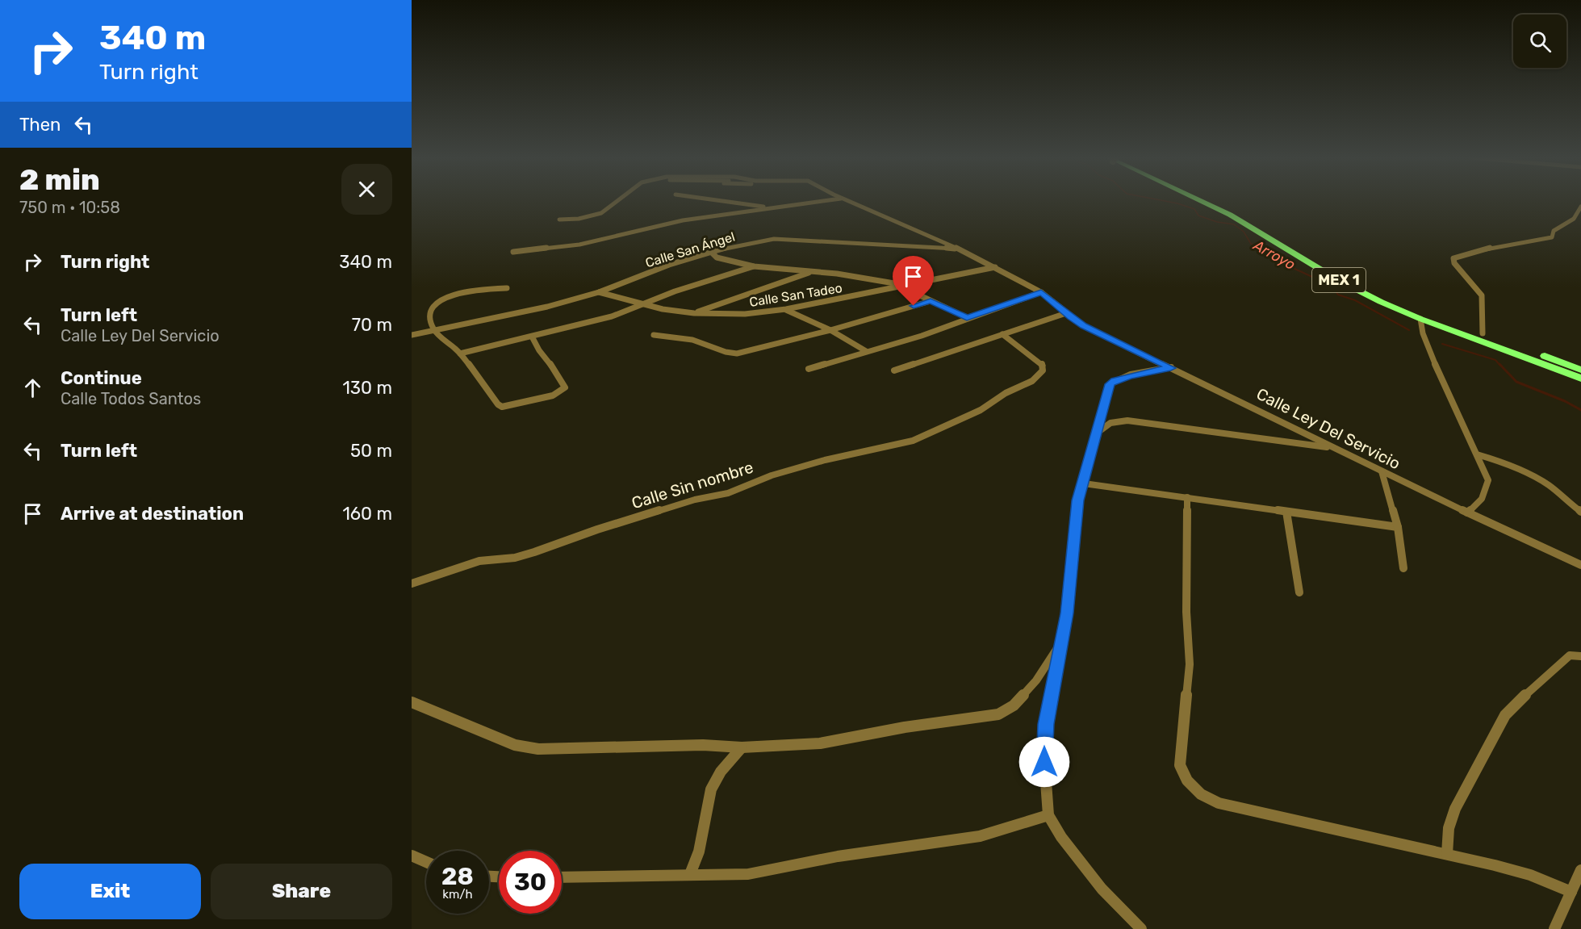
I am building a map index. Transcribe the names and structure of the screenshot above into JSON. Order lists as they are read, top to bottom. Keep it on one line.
{"streets":{"highway":["MEX 1"],"street":["Calle San Ángel","Calle San Tadeo","Calle Ley Del Servicio","Calle Sin nombre"]},"crossings":[["Calle San Ángel","Calle San Tadeo"],["Calle San Ángel","Calle Ley Del Servicio"],["Calle San Tadeo","Calle Ley Del Servicio"]],"water":["Arroyo"],"page":{"turn":["340 m","Turn right"],"then":"Then","heading":["2 min","750 m · 10:58"],"list":[{"name":"Turn right","value":"340 m"},{"name":"Turn left","note":"Calle Ley Del Servicio","value":"70 m"},{"name":"Continue","note":"Calle Todos Santos","value":"130 m"},{"name":"Turn left","value":"50 m"},{"name":"Arrive at destination","value":"160 m"}],"speed":"28 km/h","limit":"30","buttons":["Exit","Share"]}}
